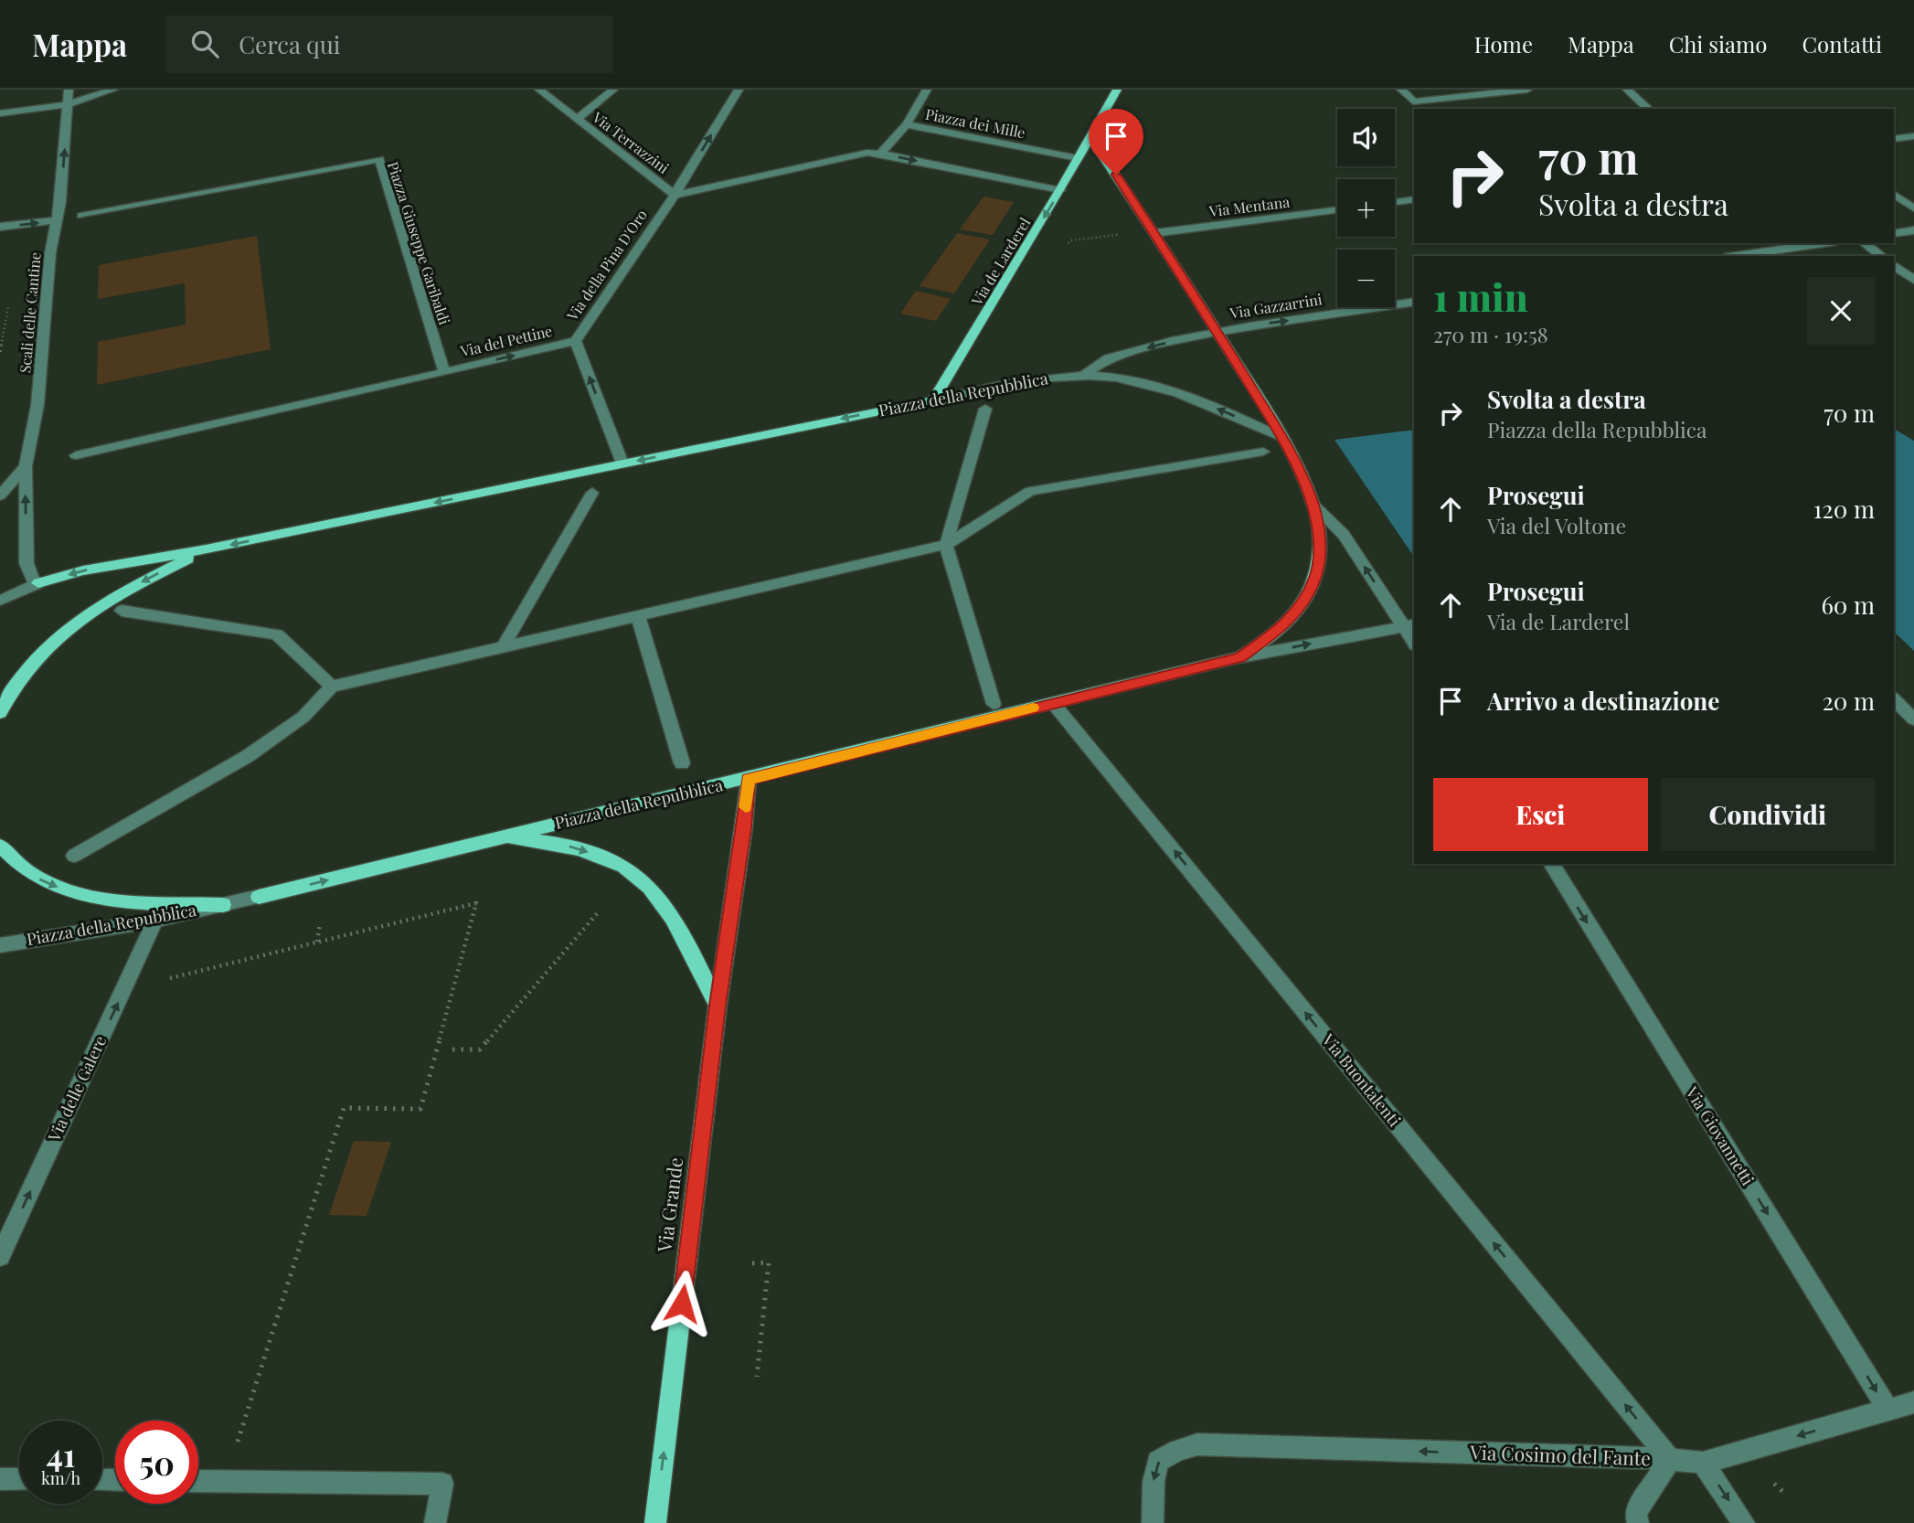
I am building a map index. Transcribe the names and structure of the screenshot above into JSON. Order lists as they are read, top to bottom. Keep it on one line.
{"streets":{"main road":["Via de Larderel","Piazza della Repubblica","Via Grande"],"street":["Piazza dei Mille","Via Terrazzini","Via Mentana","Piazza Giuseppe Garibaldi","Via della Pina D'Oro","Via Gazzarrini","Scali delle Cantine","Via del Pettine","Via Buontalenti","Via delle Galere","Via Giovannetti","Via Cosimo del Fante"]},"crossings":[["Piazza dei Mille","Via de Larderel"],["Via Terrazzini","Via della Pina D'Oro"],["Piazza Giuseppe Garibaldi","Via del Pettine"],["Via de Larderel","Piazza della Repubblica"],["Via della Pina D'Oro","Via del Pettine"],["Via della Pina D'Oro","Piazza della Repubblica"],["Via Gazzarrini","Piazza della Repubblica"],["Scali delle Cantine","Piazza della Repubblica"],["Piazza della Repubblica","Via Buontalenti"],["Piazza della Repubblica","Via delle Galere"],["Piazza della Repubblica","Via Grande"],["Via Buontalenti","Via Cosimo del Fante"],["Via Giovannetti","Via Cosimo del Fante"]],"one_way":["Via de Larderel","Via della Pina D'Oro","Via Gazzarrini","Scali delle Cantine","Via del Pettine","Via Buontalenti","Via delle Galere","Via Giovannetti","Via Grande","Via Cosimo del Fante"],"page":{"header":"Mappa","search":"Cerca qui","nav":["Home","Mappa","Chi siamo","Contatti"],"map_buttons":["+","−"],"turn":["70 m","Svolta a destra"],"heading":["1 min","270 m · 19:58"],"list":[{"name":"Svolta a destra","note":"Piazza della Repubblica","value":"70 m"},{"name":"Prosegui","note":"Via del Voltone","value":"120 m"},{"name":"Prosegui","note":"Via de Larderel","value":"60 m"},{"name":"Arrivo a destinazione","value":"20 m"}],"buttons":["Esci","Condividi"],"speed":"41 km/h","limit":"50"}}
